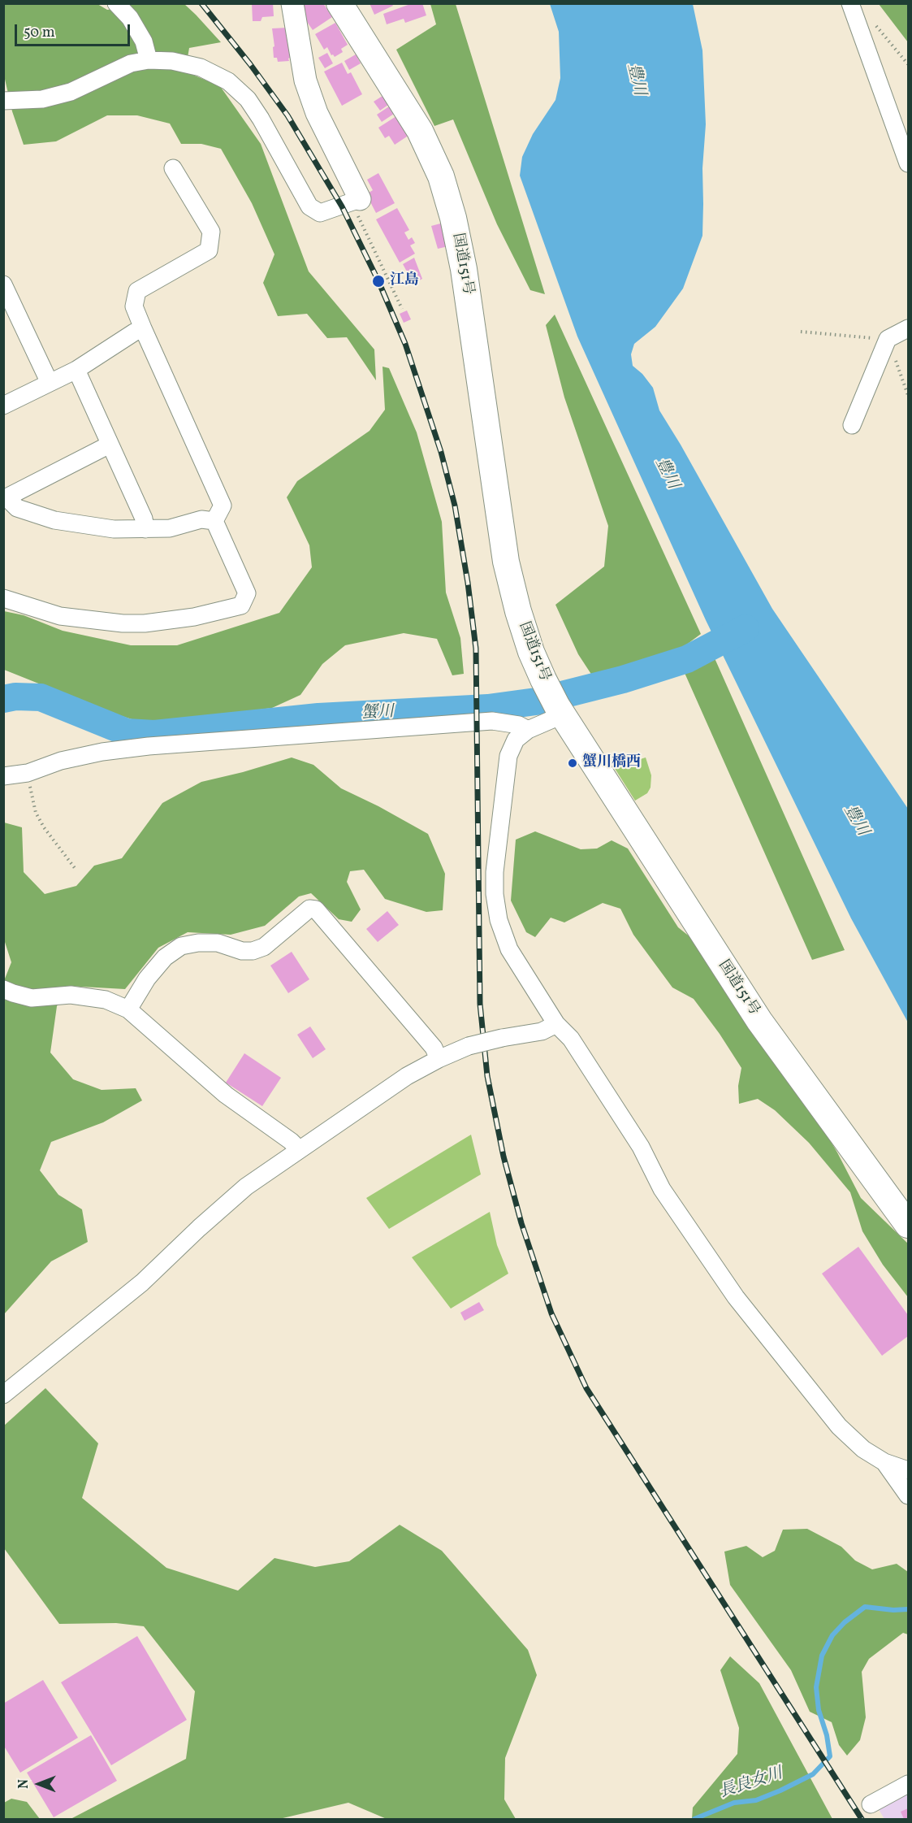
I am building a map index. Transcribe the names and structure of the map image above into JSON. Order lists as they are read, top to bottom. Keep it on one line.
{"streets":{"highway":["国道151号"]},"water":["豊川","蟹川","長良女川"],"places":["江島","蟹川橋西"],"scale_bar":"50 m","north":"left"}
